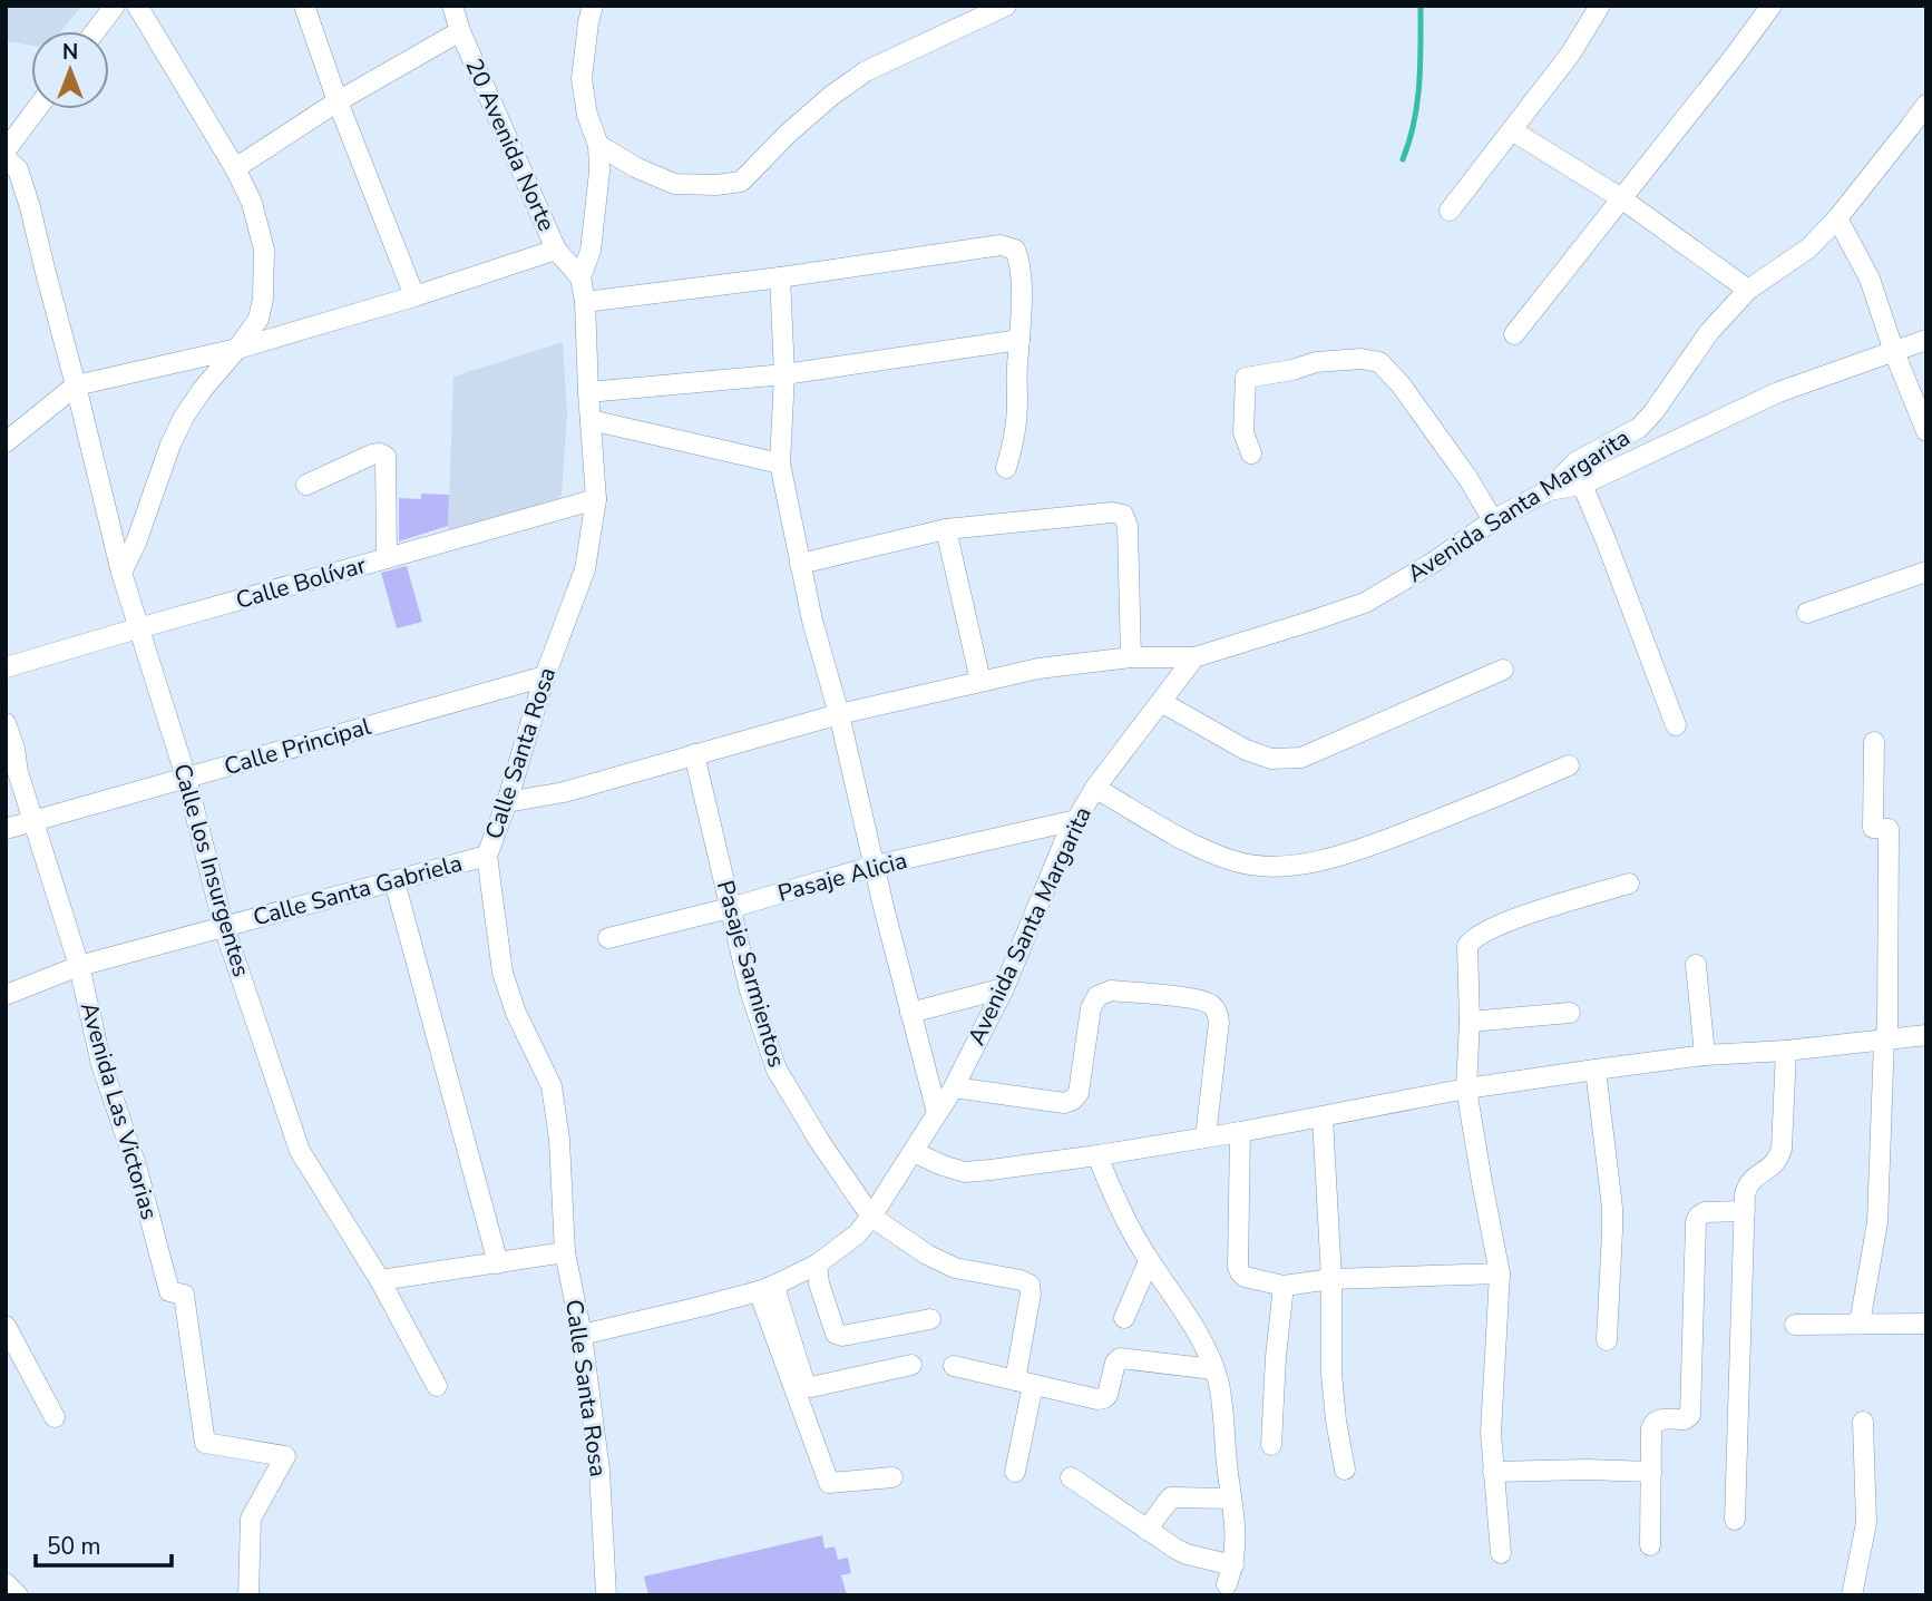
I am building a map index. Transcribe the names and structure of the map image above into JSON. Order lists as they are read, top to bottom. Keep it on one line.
{"streets":{"street":["20 Avenida Norte","Avenida Santa Margarita","Calle Bolívar","Calle Principal","Calle Santa Rosa","Calle los Insurgentes","Pasaje Alicia","Calle Santa Gabriela","Pasaje Sarmientos","Avenida Las Victorias"]},"crossings":[["20 Avenida Norte","Calle Santa Rosa"],["Avenida Santa Margarita","Calle Santa Rosa"],["Avenida Santa Margarita","Pasaje Alicia"],["Avenida Santa Margarita","Pasaje Sarmientos"],["Calle Bolívar","Calle Santa Rosa"],["Calle Bolívar","Calle los Insurgentes"],["Calle Principal","Calle Santa Rosa"],["Calle Principal","Calle los Insurgentes"],["Calle Principal","Avenida Las Victorias"],["Calle Santa Rosa","Calle Santa Gabriela"],["Calle los Insurgentes","Calle Santa Gabriela"],["Pasaje Alicia","Pasaje Sarmientos"],["Calle Santa Gabriela","Avenida Las Victorias"]],"scale_bar":"50 m","north":"top"}
